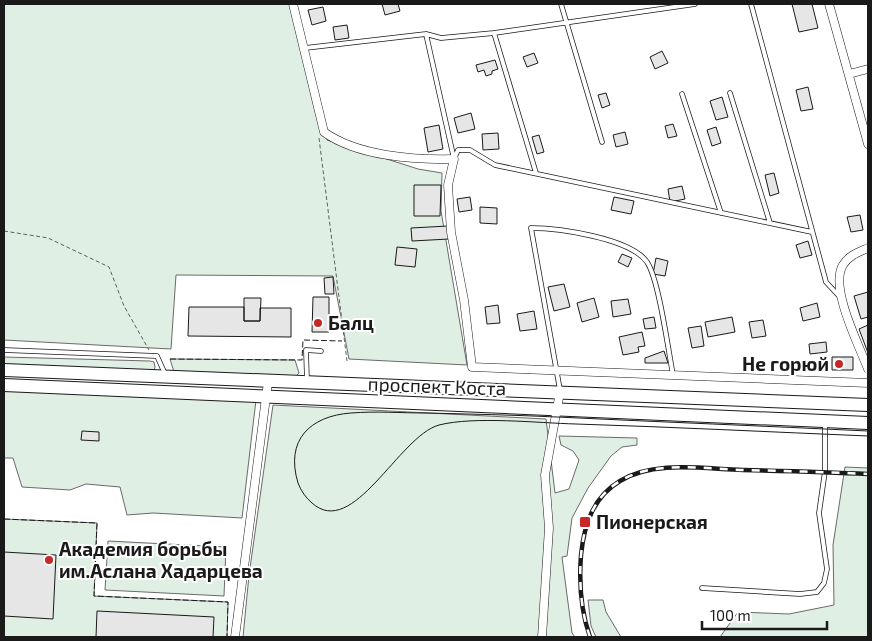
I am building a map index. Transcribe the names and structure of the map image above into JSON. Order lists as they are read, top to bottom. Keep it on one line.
{"streets":{"main road":["проспект Коста"]},"places":{"other":["Балц","Не горюй","Академия борьбы им.Аслана Хадарцева"],"transit":["Пионерская"]},"scale_bar":"100 m"}
